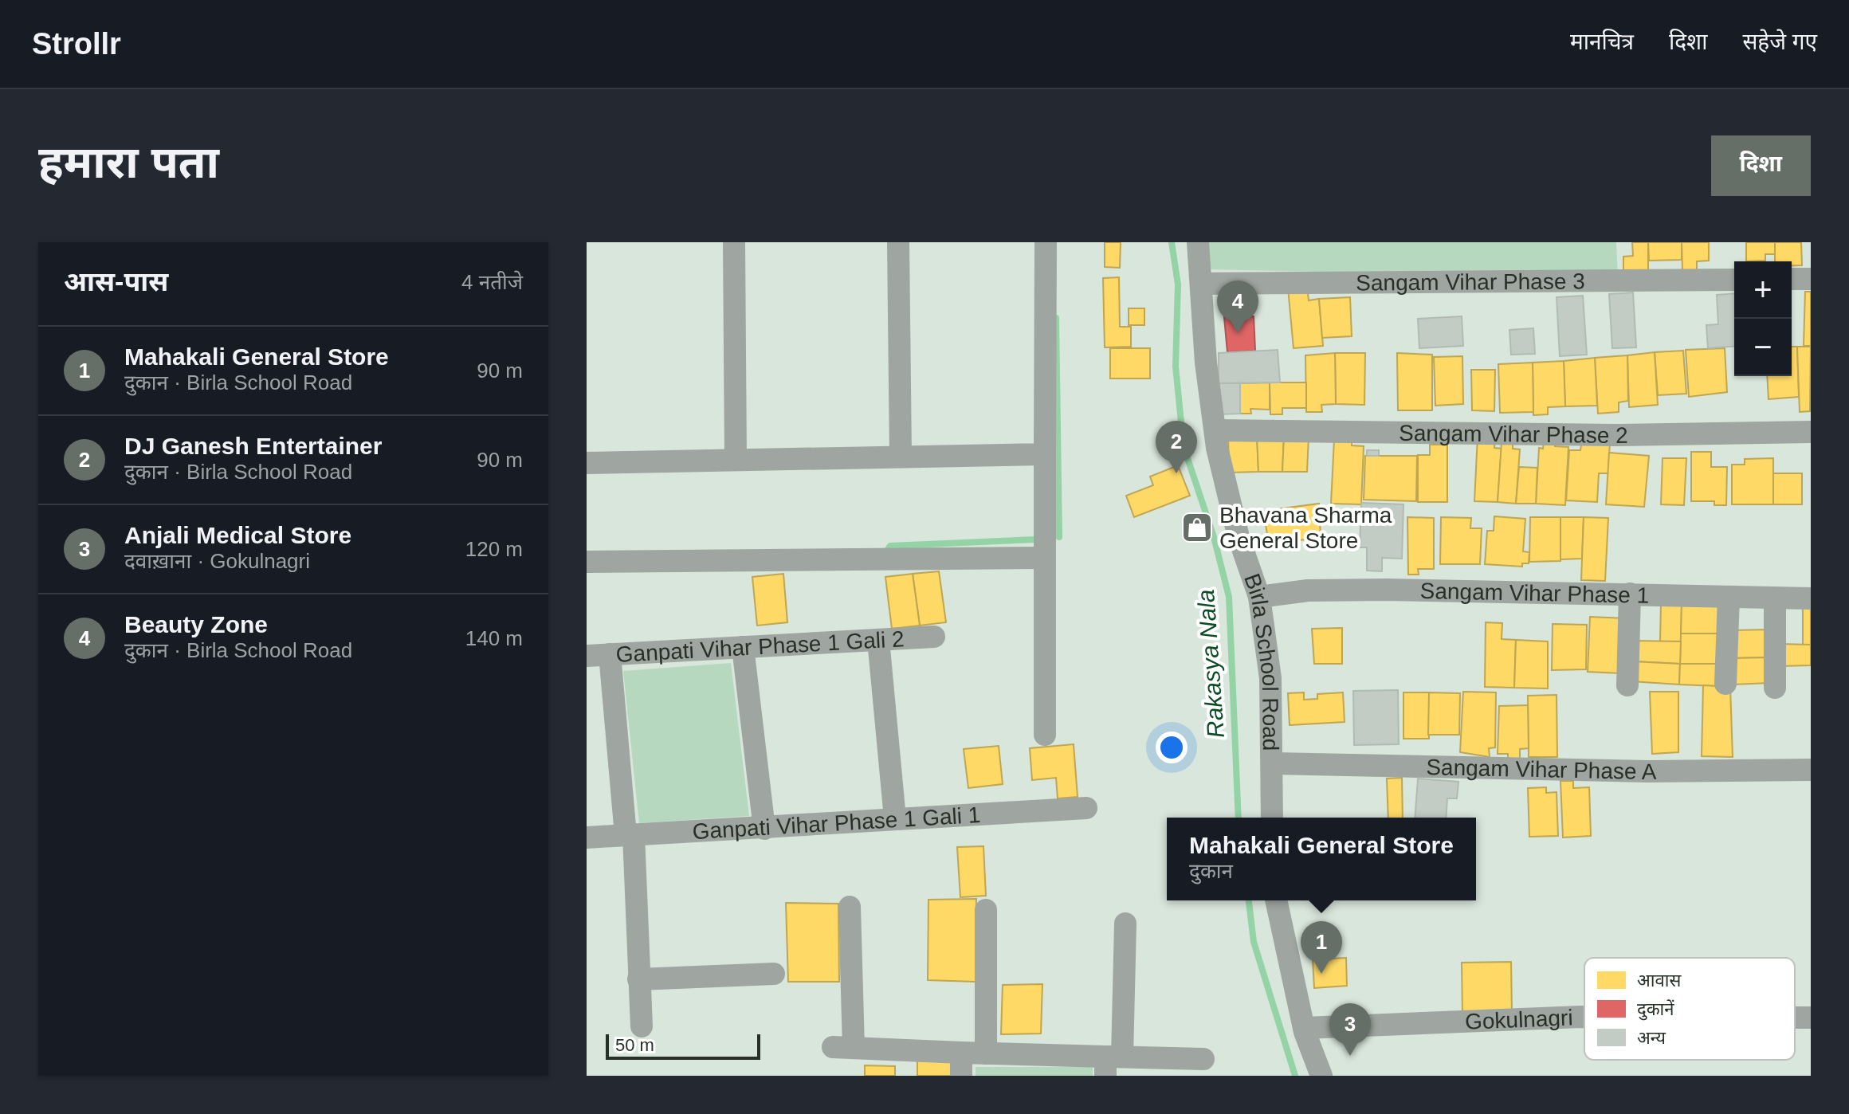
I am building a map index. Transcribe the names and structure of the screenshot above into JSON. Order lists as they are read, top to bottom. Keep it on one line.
{"streets":{"street":["Sangam Vihar Phase 3","Sangam Vihar Phase 2","Sangam Vihar Phase 1","Ganpati Vihar Phase 1 Gali 2","Birla School Road","Sangam Vihar Phase A","Ganpati Vihar Phase 1 Gali 1","Gokulnagri"]},"crossings":[["Sangam Vihar Phase 3","Birla School Road"],["Sangam Vihar Phase 2","Birla School Road"],["Sangam Vihar Phase 1","Birla School Road"],["Birla School Road","Sangam Vihar Phase A"]],"water":["Rakasya Nala"],"places":{"shop":["Bhavana Sharma General Store"]},"legend":["आवास","दुकानें","अन्य"],"scale_bar":"50 m","page":{"header":"Strollr","nav":["मानचित्र","दिशा","सहेजे गए"],"buttons":"दिशा","title":"हमारा पता","heading":["आस-पास","4 नतीजे"],"map_buttons":["+","−"],"pins":["4","2","1","3"],"list":[{"mark":"1","name":"Mahakali General Store","note":"दुकान · Birla School Road","value":"90 m"},{"mark":"2","name":"DJ Ganesh Entertainer","note":"दुकान · Birla School Road","value":"90 m"},{"mark":"3","name":"Anjali Medical Store","note":"दवाख़ाना · Gokulnagri","value":"120 m"},{"mark":"4","name":"Beauty Zone","note":"दुकान · Birla School Road","value":"140 m"}],"popup":["Mahakali General Store","दुकान"],"scale":"50 m"}}
